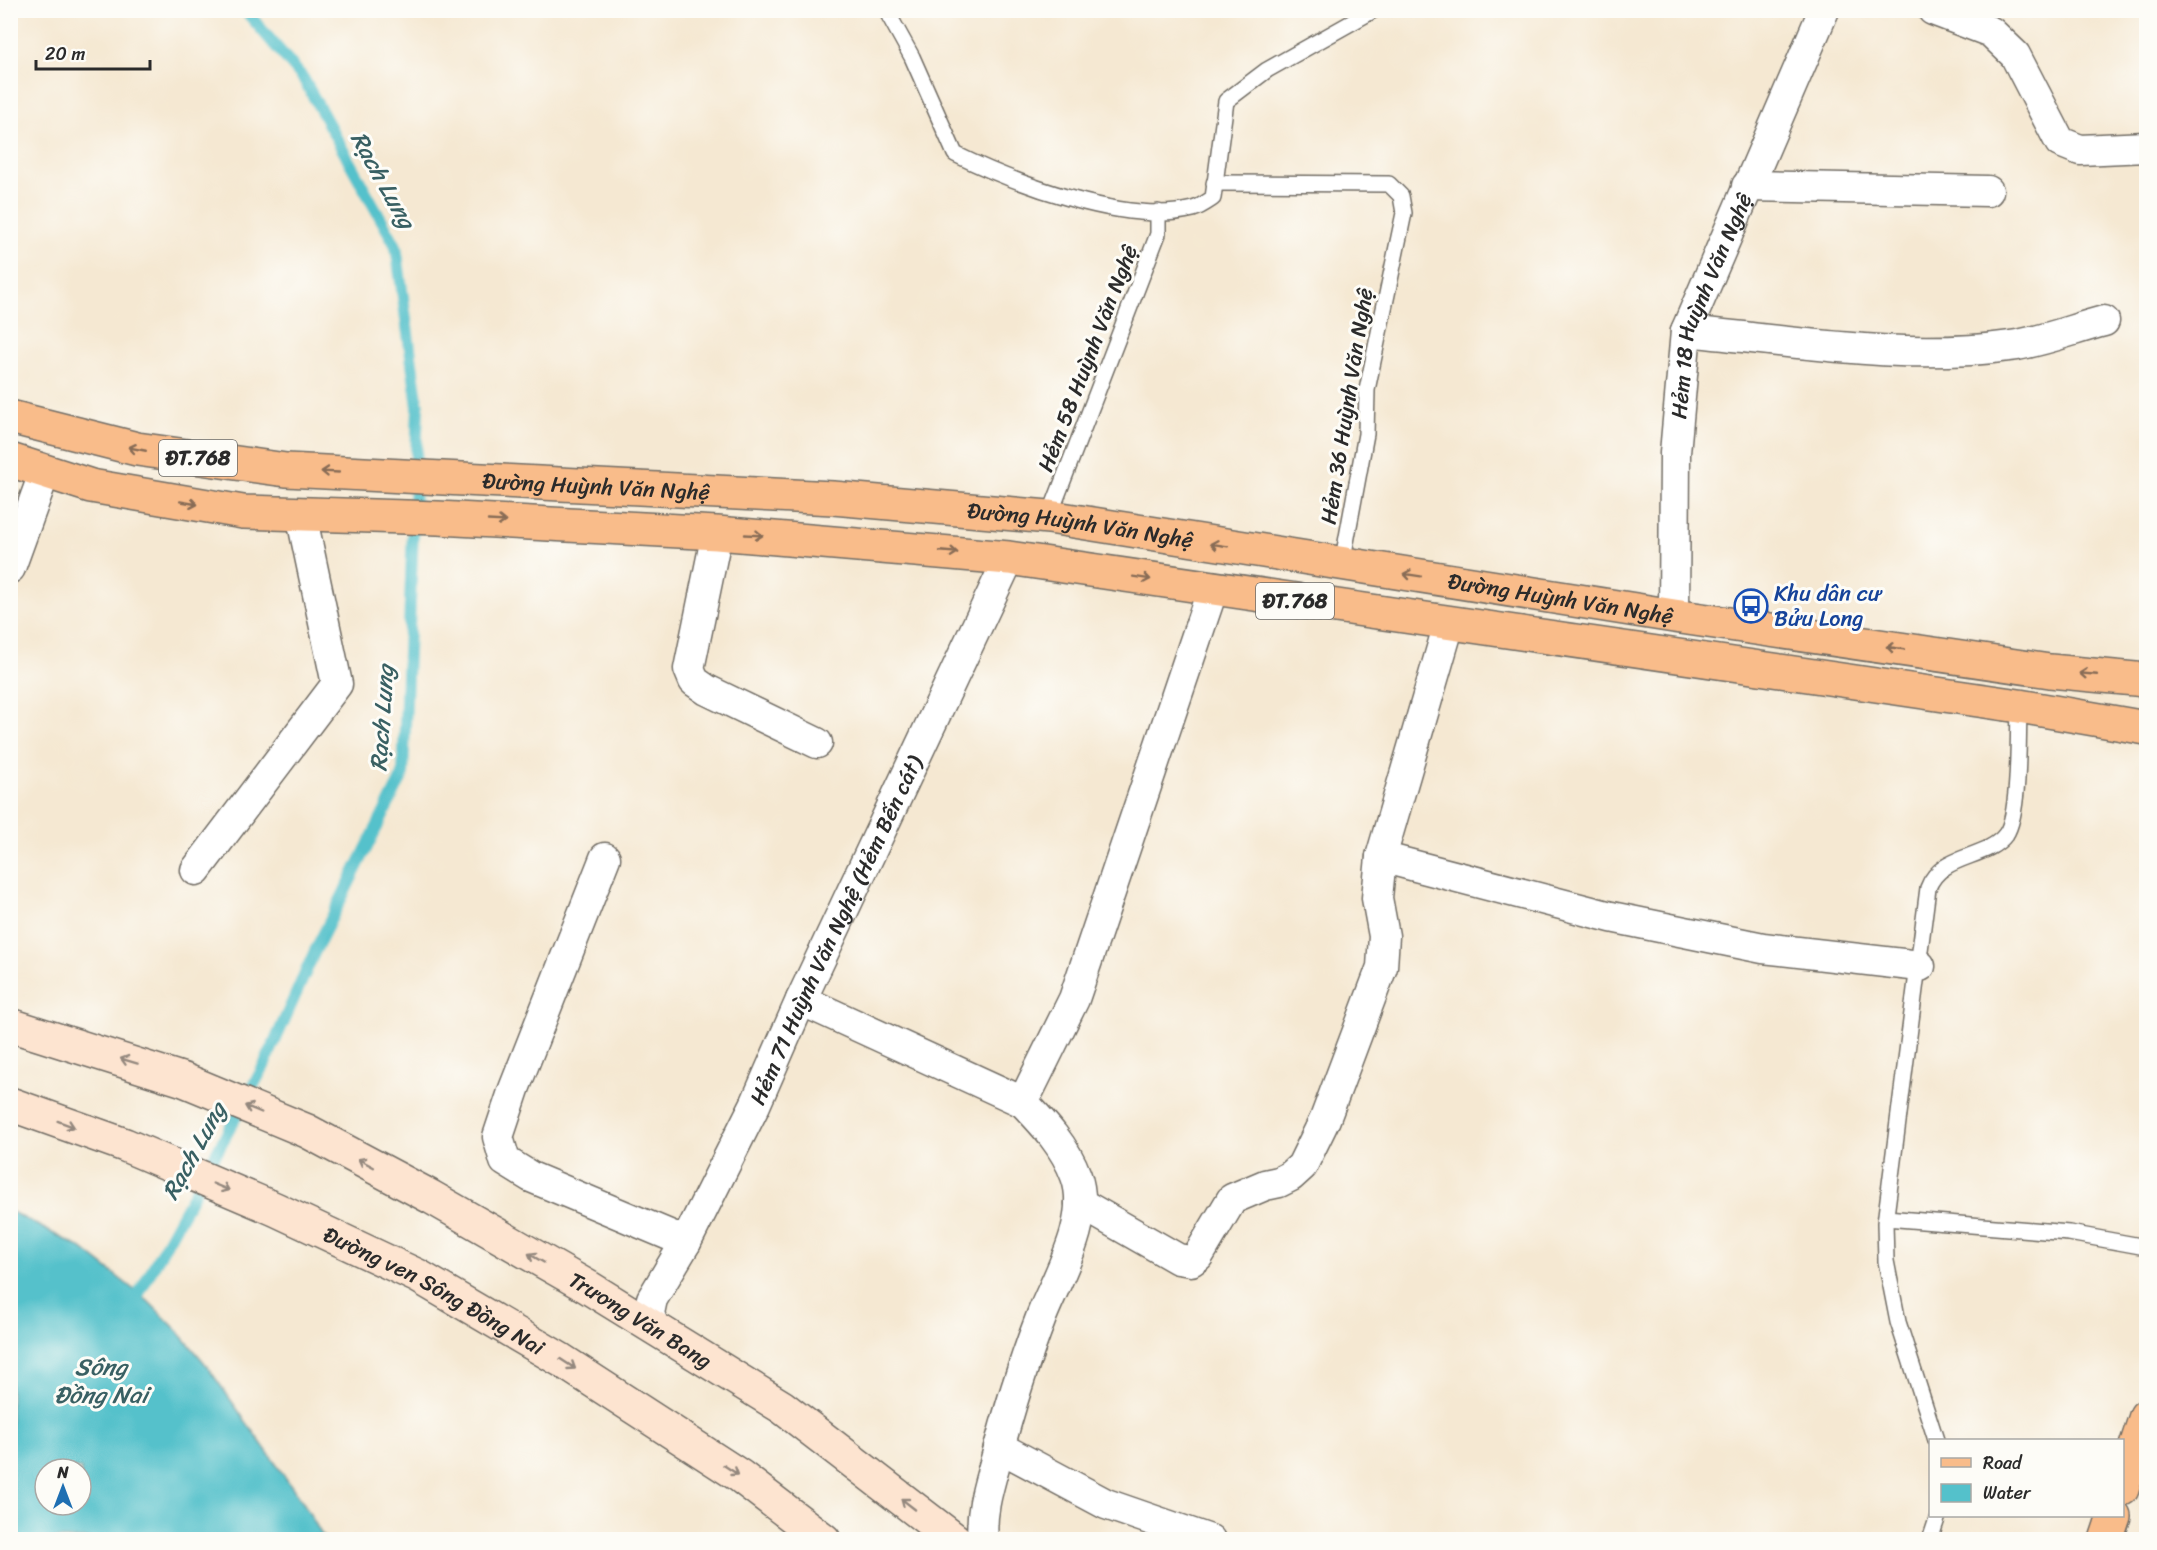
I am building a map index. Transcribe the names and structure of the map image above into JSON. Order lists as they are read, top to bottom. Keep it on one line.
{"streets":{"main road":["ĐT.768","Đường Huỳnh Văn Nghệ","Đường ven Sông Đồng Nai","Trương Văn Bang"],"street":["Hẻm 18 Huỳnh Văn Nghệ","Hẻm 71 Huỳnh Văn Nghệ (Hẻm Bến cát)"],"lane":["Hẻm 58 Huỳnh Văn Nghệ","Hẻm 36 Huỳnh Văn Nghệ"]},"crossings":[["Hẻm 18 Huỳnh Văn Nghệ","Đường Huỳnh Văn Nghệ"],["Hẻm 58 Huỳnh Văn Nghệ","Đường Huỳnh Văn Nghệ"],["Hẻm 36 Huỳnh Văn Nghệ","Đường Huỳnh Văn Nghệ"],["ĐT.768","Đường Huỳnh Văn Nghệ"],["Đường Huỳnh Văn Nghệ","Hẻm 71 Huỳnh Văn Nghệ (Hẻm Bến cát)"],["Hẻm 71 Huỳnh Văn Nghệ (Hẻm Bến cát)","Trương Văn Bang"]],"one_way":["Đường ven Sông Đồng Nai","Trương Văn Bang"],"water":["Rạch Lung","Sông Đồng Nai"],"places":{"bus stop":["Khu dân cư Bửu Long"]},"legend":["Road","Water"],"scale_bar":"20 m","north":"top"}
